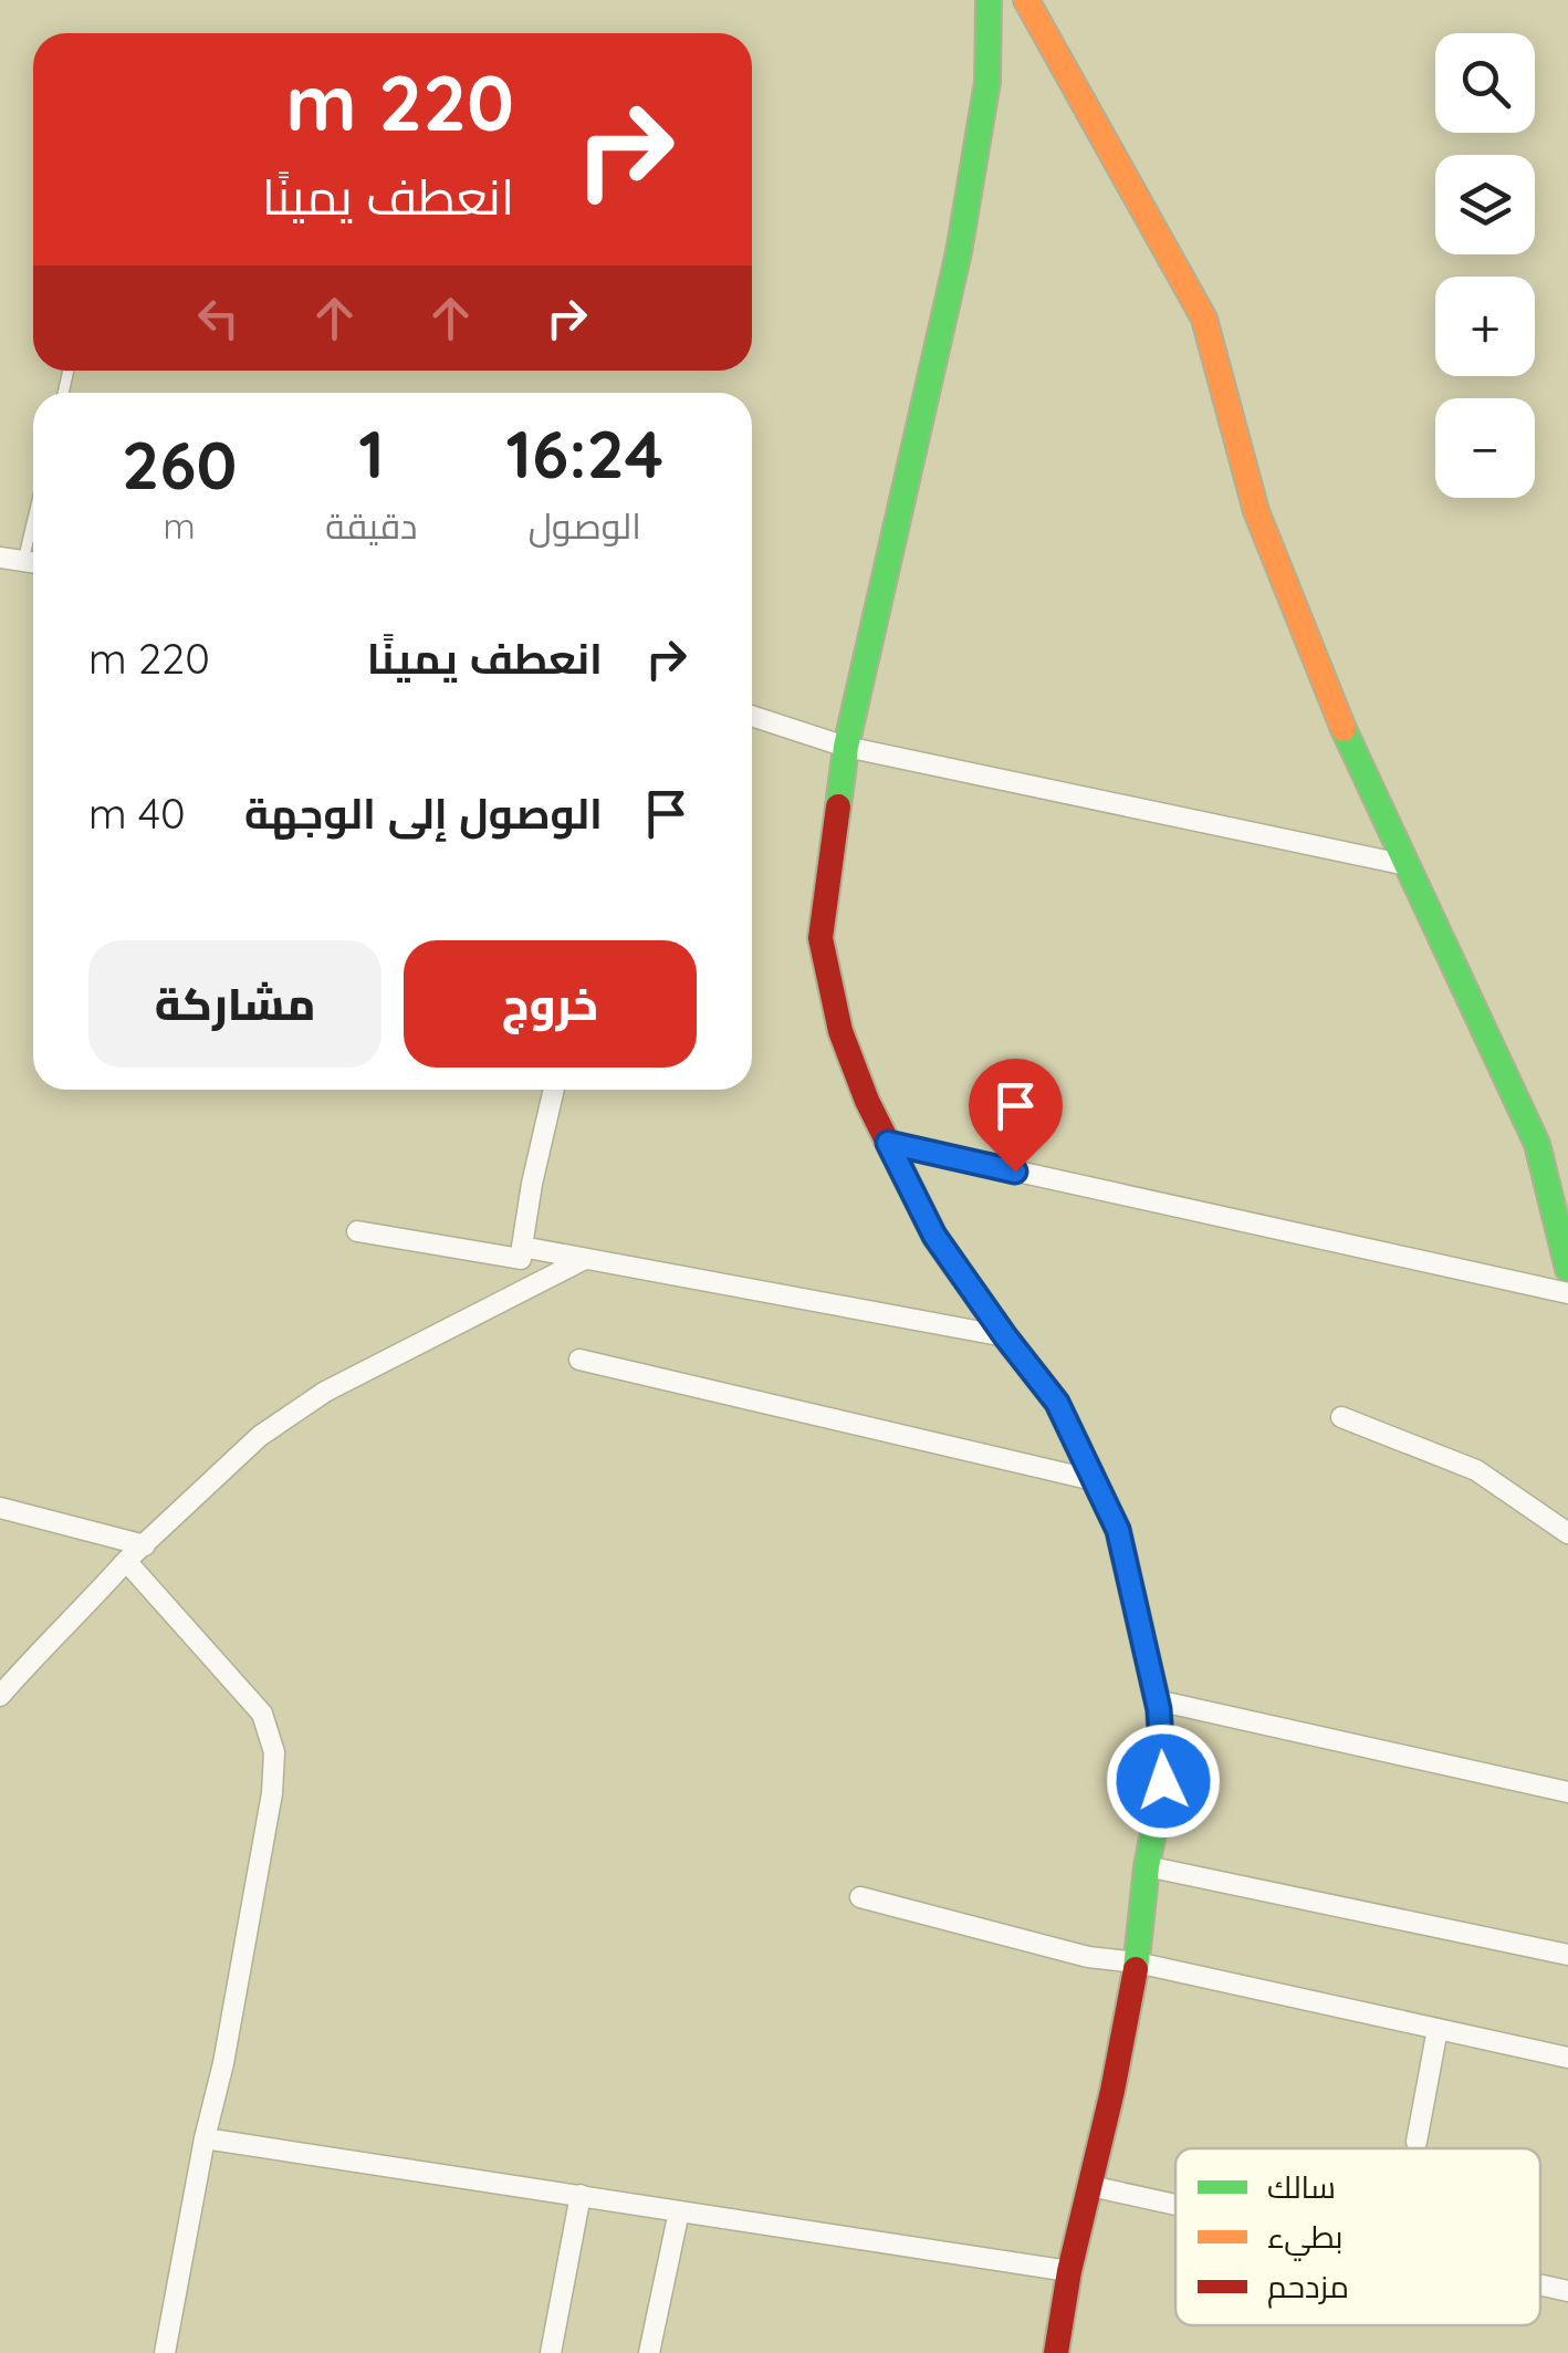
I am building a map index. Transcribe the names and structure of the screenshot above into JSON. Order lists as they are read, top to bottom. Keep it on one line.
{"legend":["سالك","بطيء","مزدحم"],"page":{"map_buttons":["+","−"],"turn":["220 m","انعطف يمينًا"],"eta":["16:24","الوصول","1","دقيقة","260","m"],"list":[{"name":"انعطف يمينًا","value":"220 m"},{"name":"الوصول إلى الوجهة","value":"40 m"}],"buttons":["خروج","مشاركة"]}}
